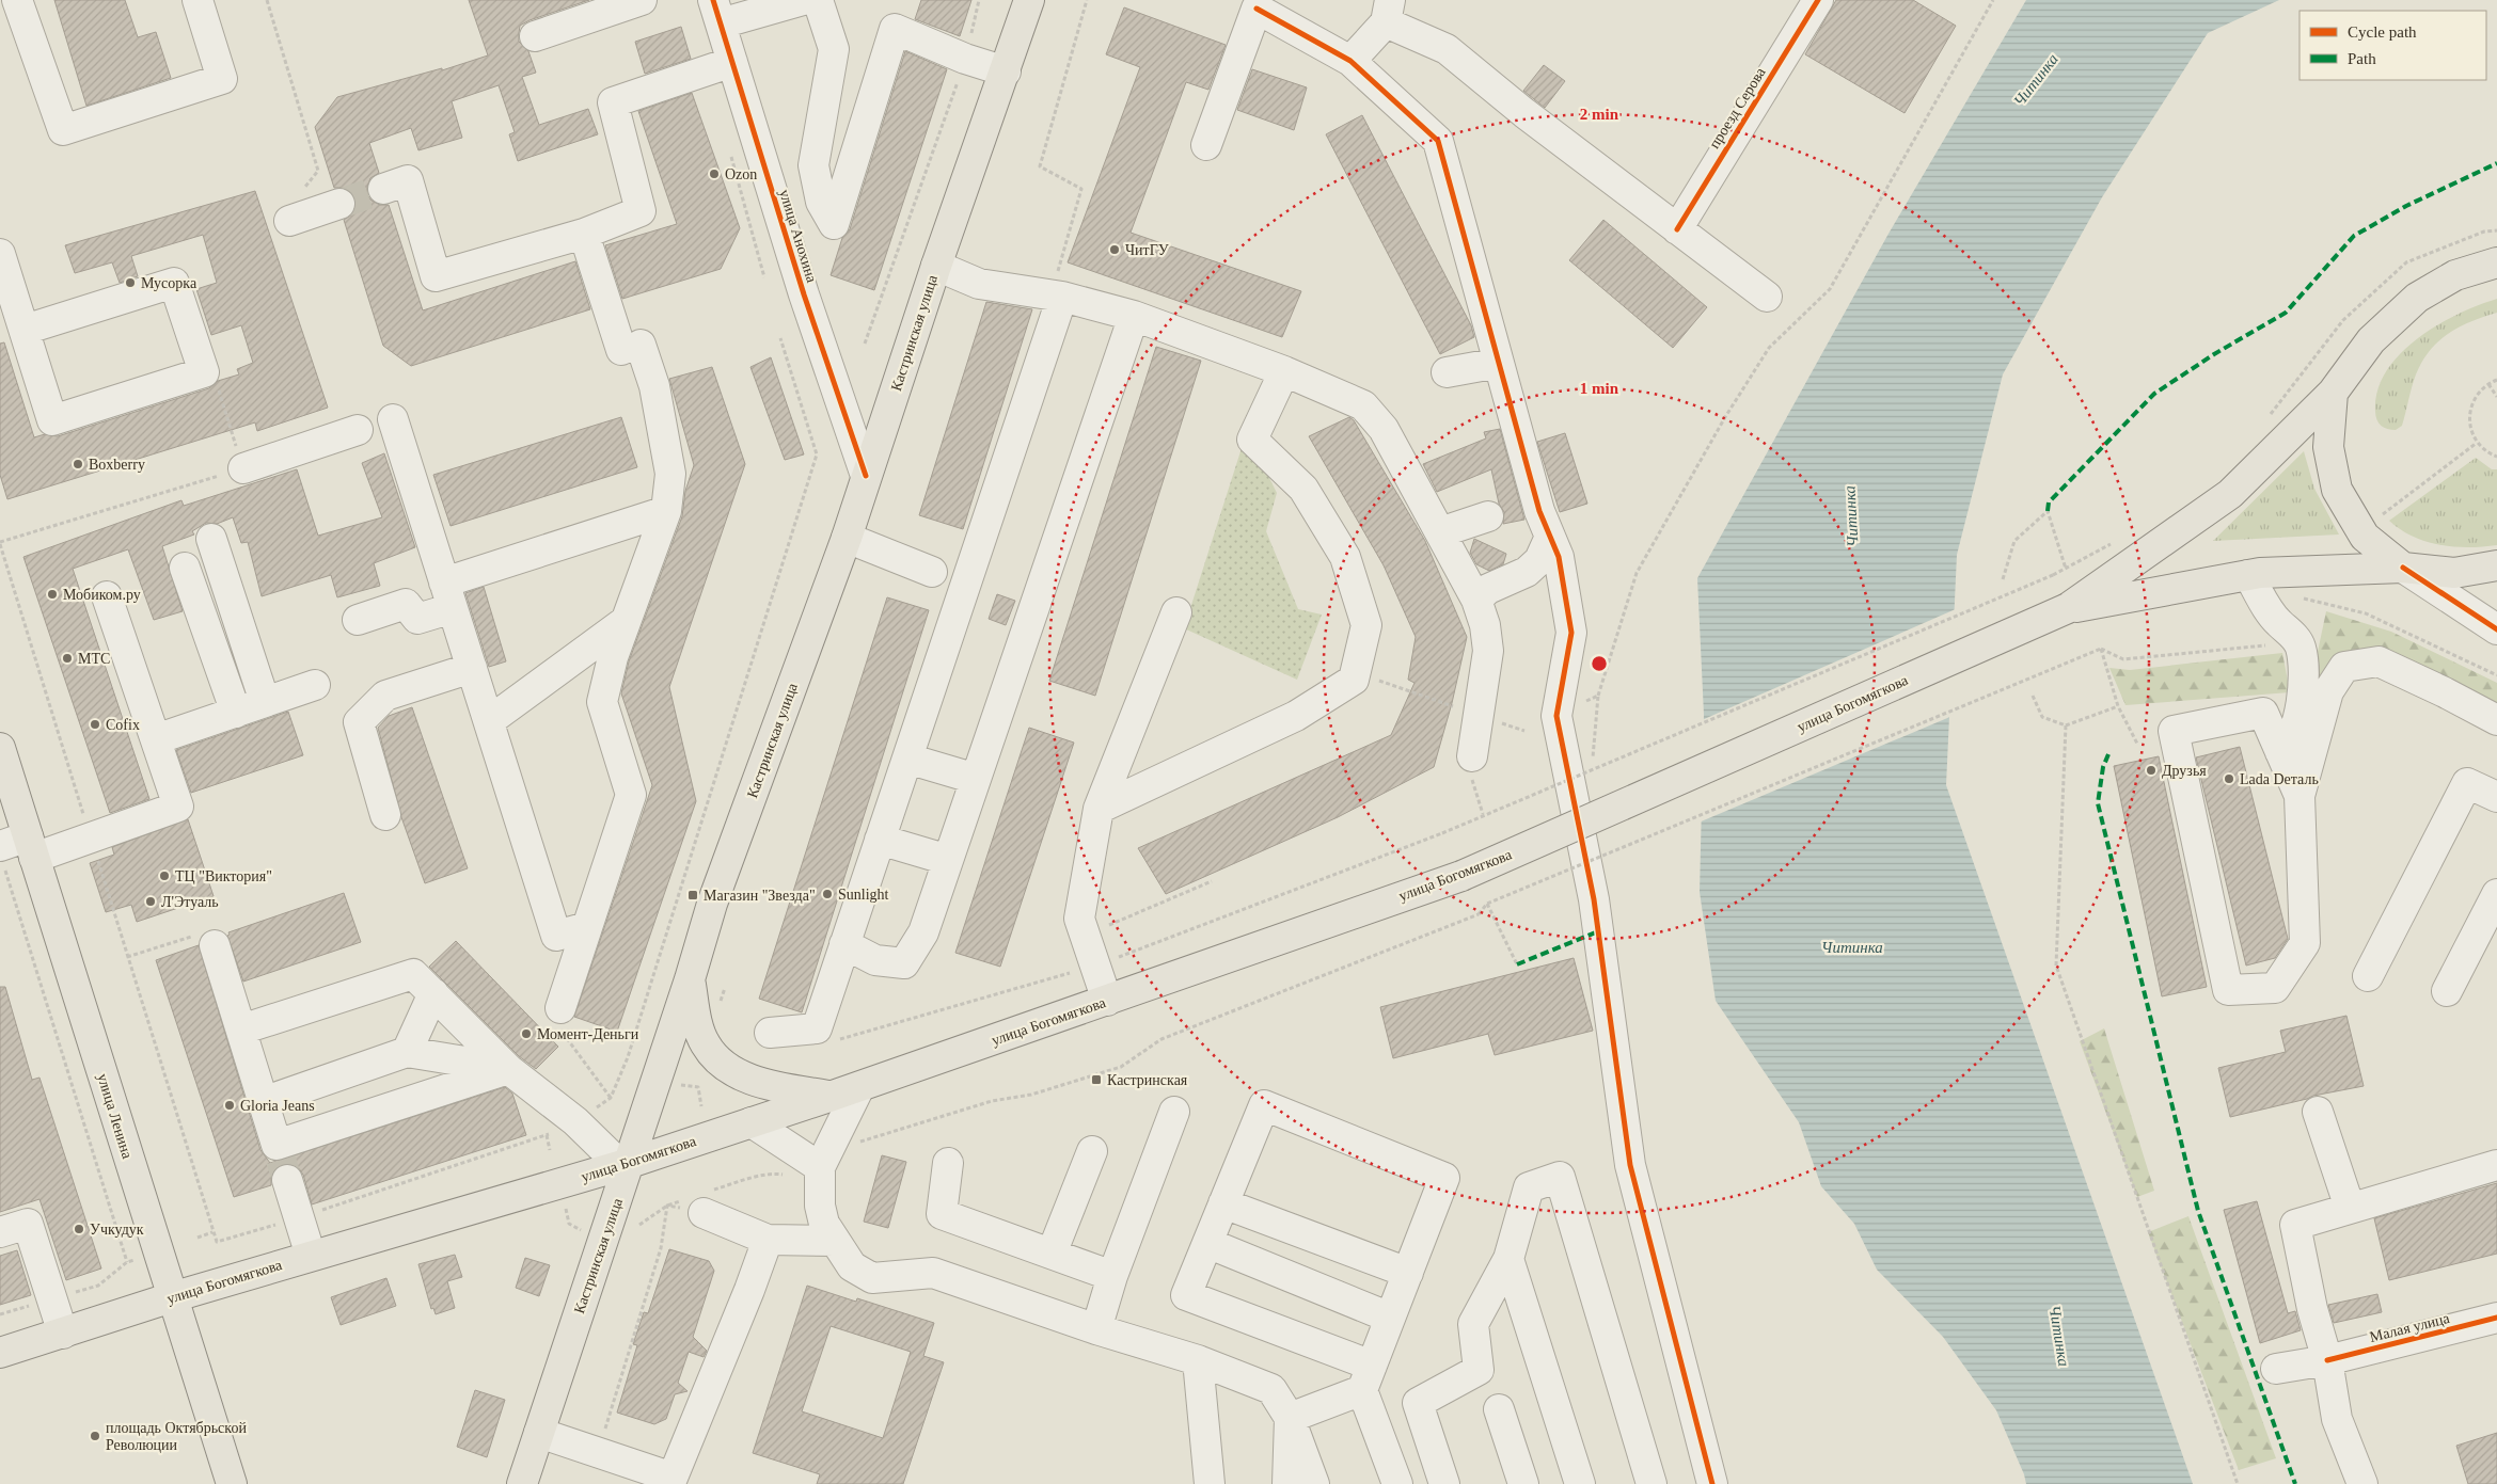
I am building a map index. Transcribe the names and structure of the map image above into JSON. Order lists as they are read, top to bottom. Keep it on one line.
{"streets":{"main road":["Кастринская улица","улица Богомягкова","улица Ленина"],"street":["проезд Серова","улица Анохина","Малая улица"]},"crossings":[["улица Анохина","Кастринская улица"],["Кастринская улица","улица Богомягкова"],["улица Богомягкова","улица Ленина"]],"water":["Читинка"],"places":{"other":["Ozon","ЧитГУ","Мусорка","Boxberry","Мобиком.ру","МТС","Cofix","Друзья","Lada Dеталь","ТЦ \"Виктория\"","Sunlight","Л'Этуаль","Момент-Деньги","Gloria Jeans","Учкудук","площадь Октябрьской Революции"],"transit":["Магазин \"Звезда\"","Кастринская"]},"legend":["Cycle path","Path"],"rings":["2 min","1 min"]}
